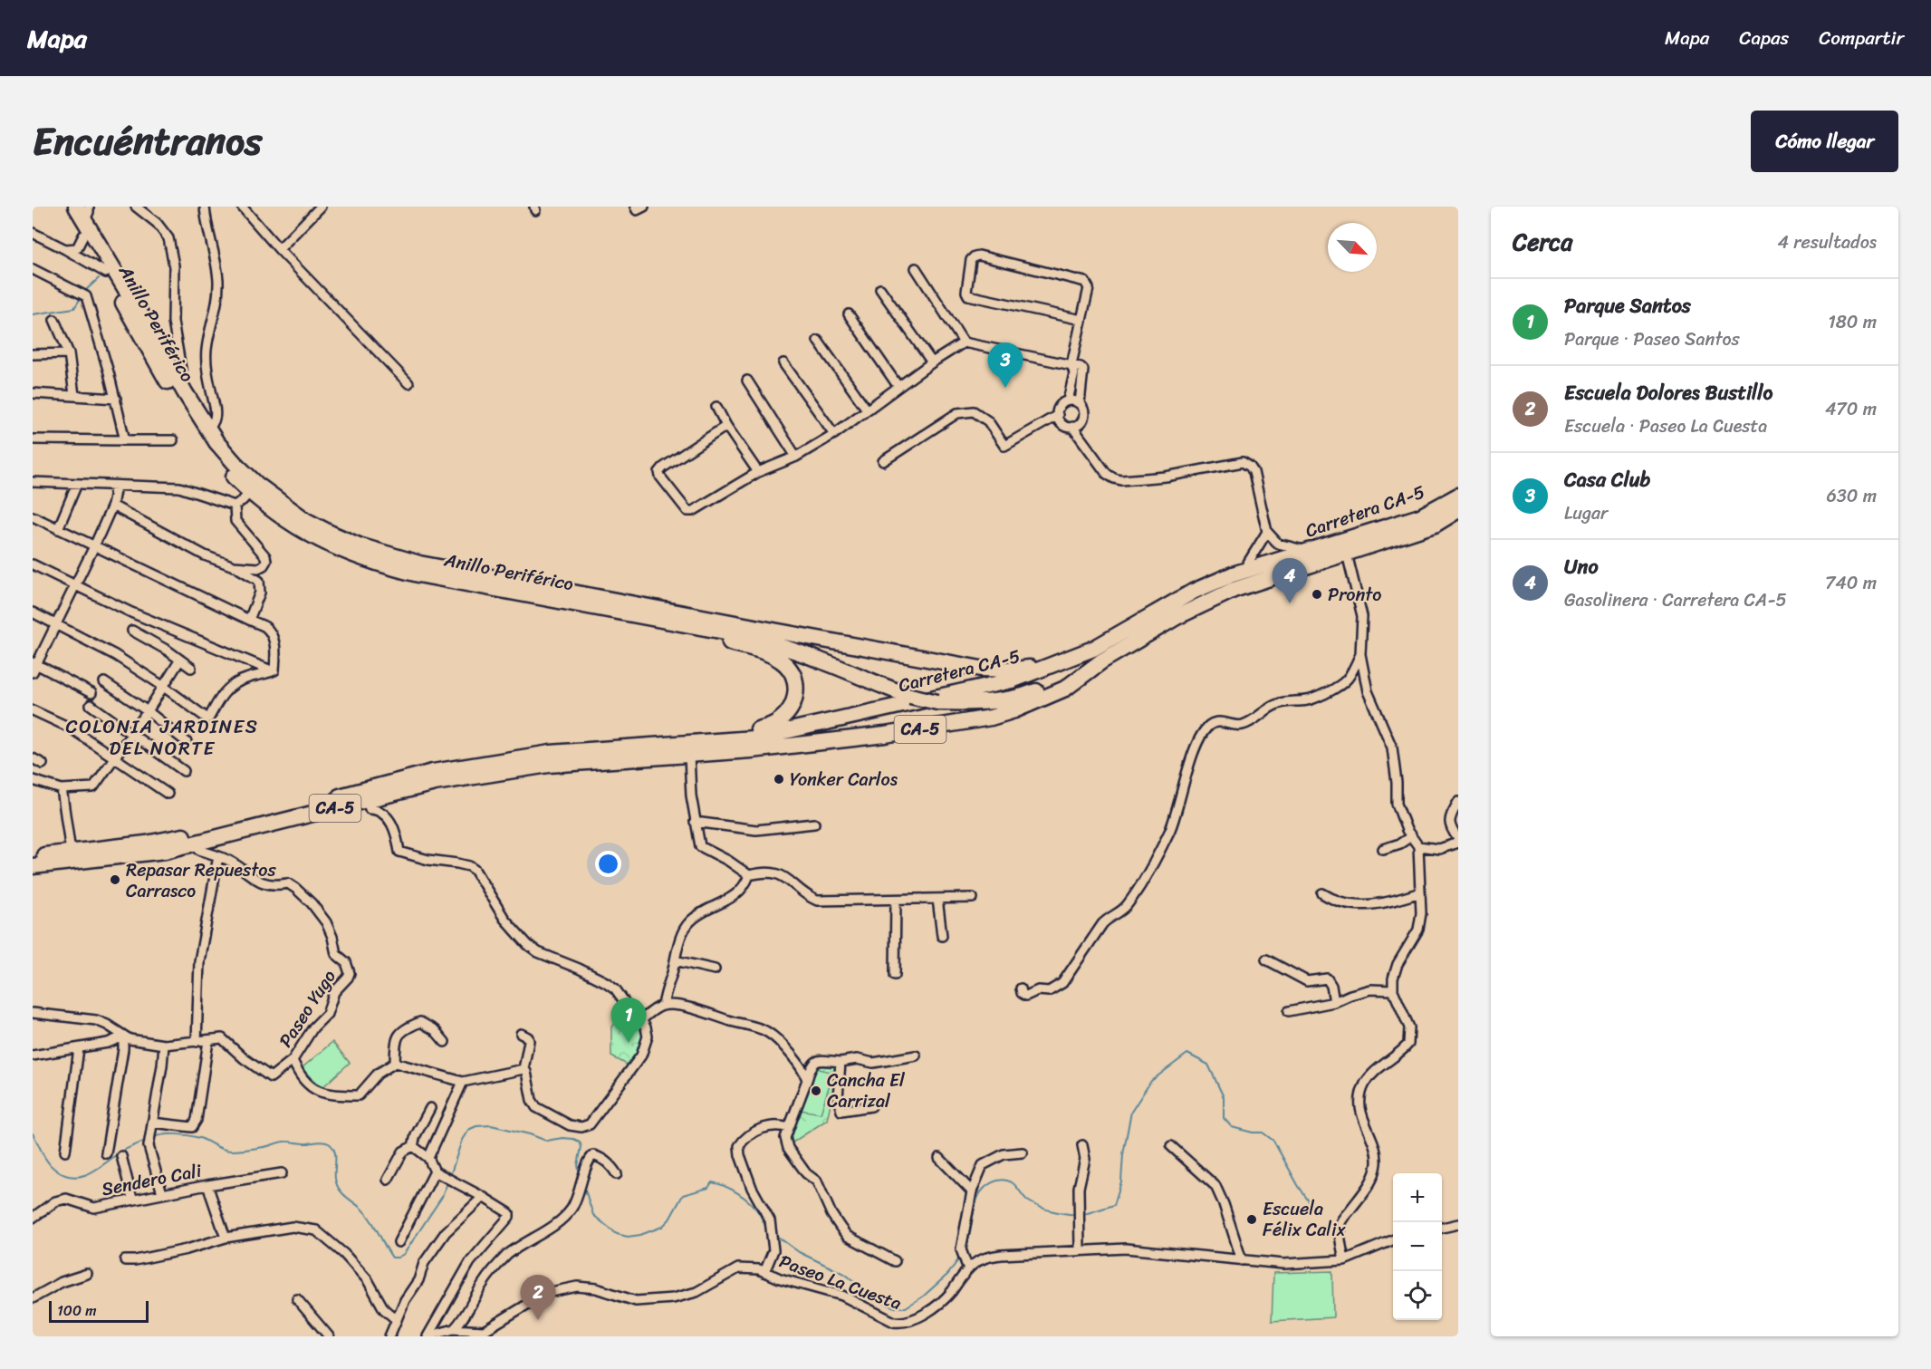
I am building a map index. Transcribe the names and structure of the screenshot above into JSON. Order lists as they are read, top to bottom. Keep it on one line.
{"streets":{"highway":["Anillo Periférico","Carretera CA-5","CA-5"],"street":["Paseo Yugo","Sendero Cali","Paseo La Cuesta"]},"crossings":[["Anillo Periférico","Carretera CA-5"],["Carretera CA-5","CA-5"],["CA-5","Paseo Yugo"]],"districts":["COLONIA JARDINES DEL NORTE"],"places":["Pronto","Yonker Carlos","Repasar Repuestos Carrasco","Cancha El Carrizal","Escuela Félix Calix"],"scale_bar":"100 m","north":"bottom right","page":{"header":"Mapa","nav":["Mapa","Capas","Compartir"],"title":"Encuéntranos","buttons":"Cómo llegar","heading":["Cerca","4 resultados"],"list":[{"mark":"1","name":"Parque Santos","note":"Parque · Paseo Santos","value":"180 m"},{"mark":"2","name":"Escuela Dolores Bustillo","note":"Escuela · Paseo La Cuesta","value":"470 m"},{"mark":"3","name":"Casa Club","note":"Lugar","value":"630 m"},{"mark":"4","name":"Uno","note":"Gasolinera · Carretera CA-5","value":"740 m"}],"pins":["3","4","1","2"],"map_buttons":["+","−"],"scale":"100 m"}}
